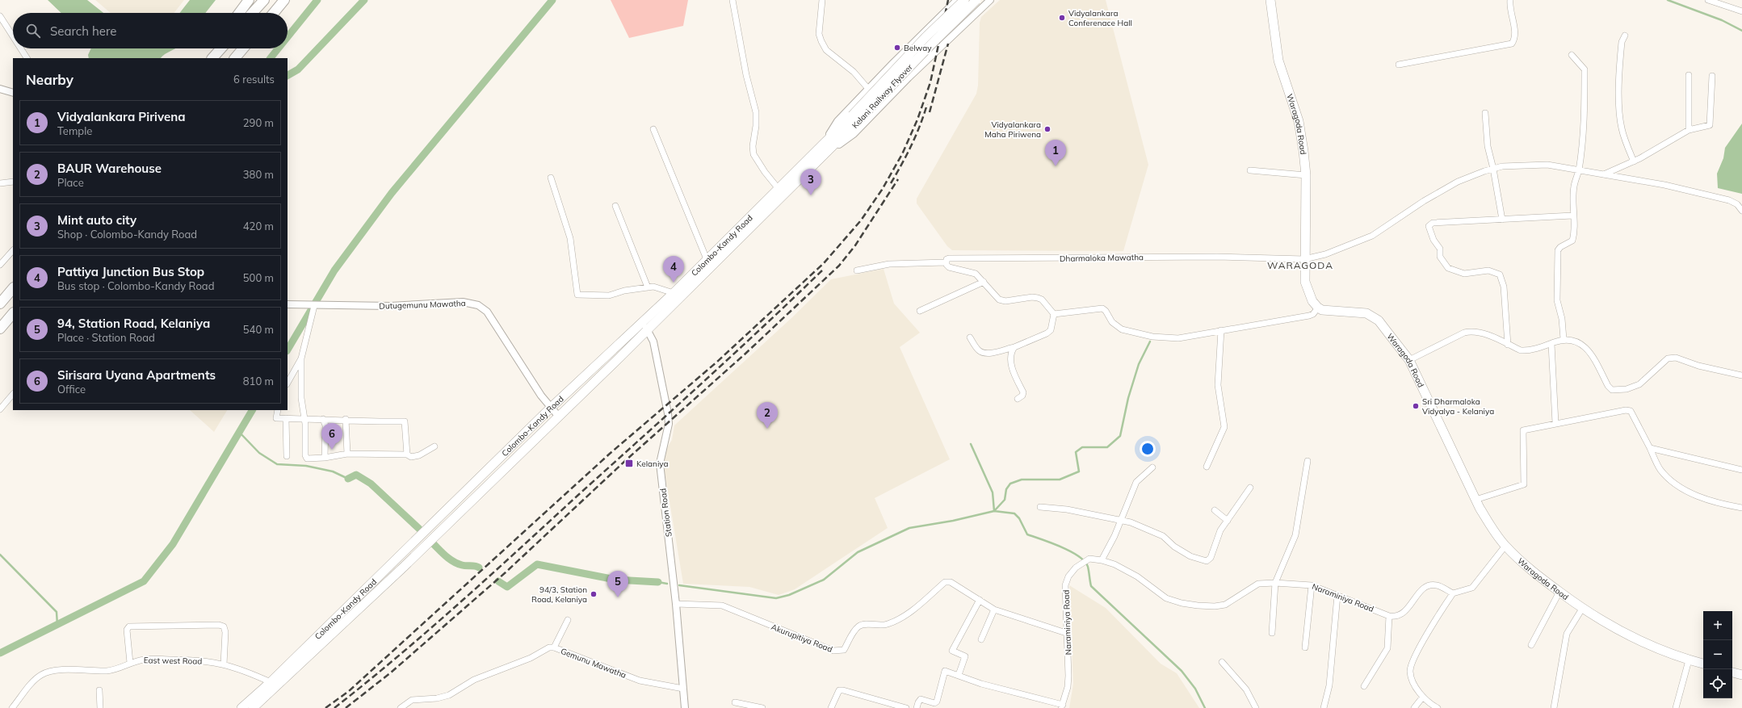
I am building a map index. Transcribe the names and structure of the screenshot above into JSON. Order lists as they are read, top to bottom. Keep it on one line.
{"streets":{"main road":["Kelani Railway Flyover","Waragoda Road","Colombo-Kandy Road"],"street":["Dharmaloka Mawatha","Dutugemunu Mawatha","Station Road","Naraminiya Road","Akurupitiya Road","East west Road","Gemunu Mawatha"]},"crossings":[["Kelani Railway Flyover","Colombo-Kandy Road"],["Waragoda Road","Dharmaloka Mawatha"],["Colombo-Kandy Road","Dutugemunu Mawatha"],["Colombo-Kandy Road","Station Road"],["Colombo-Kandy Road","East west Road"],["Station Road","Akurupitiya Road"],["Station Road","Gemunu Mawatha"],["Naraminiya Road","Akurupitiya Road"]],"districts":["WARAGODA"],"places":{"other":["Vidyalankara Conferenace Hall","Belway","Vidyalankara Maha Piriwena","Sri Dharmaloka Vidyalya - Kelaniya","94/3, Station Road, Kelaniya"],"transit":["Kelaniya"]},"page":{"search":"Search here","heading":["Nearby","6 results"],"list":[{"mark":"1","name":"Vidyalankara Pirivena","note":"Temple","value":"290 m"},{"mark":"2","name":"BAUR Warehouse","note":"Place","value":"380 m"},{"mark":"3","name":"Mint auto city","note":"Shop · Colombo-Kandy Road","value":"420 m"},{"mark":"4","name":"Pattiya Junction Bus Stop","note":"Bus stop · Colombo-Kandy Road","value":"500 m"},{"mark":"5","name":"94, Station Road, Kelaniya","note":"Place · Station Road","value":"540 m"},{"mark":"6","name":"Sirisara Uyana Apartments","note":"Office","value":"810 m"}],"pins":["1","3","4","2","6","5"],"map_buttons":["+","−"]}}
